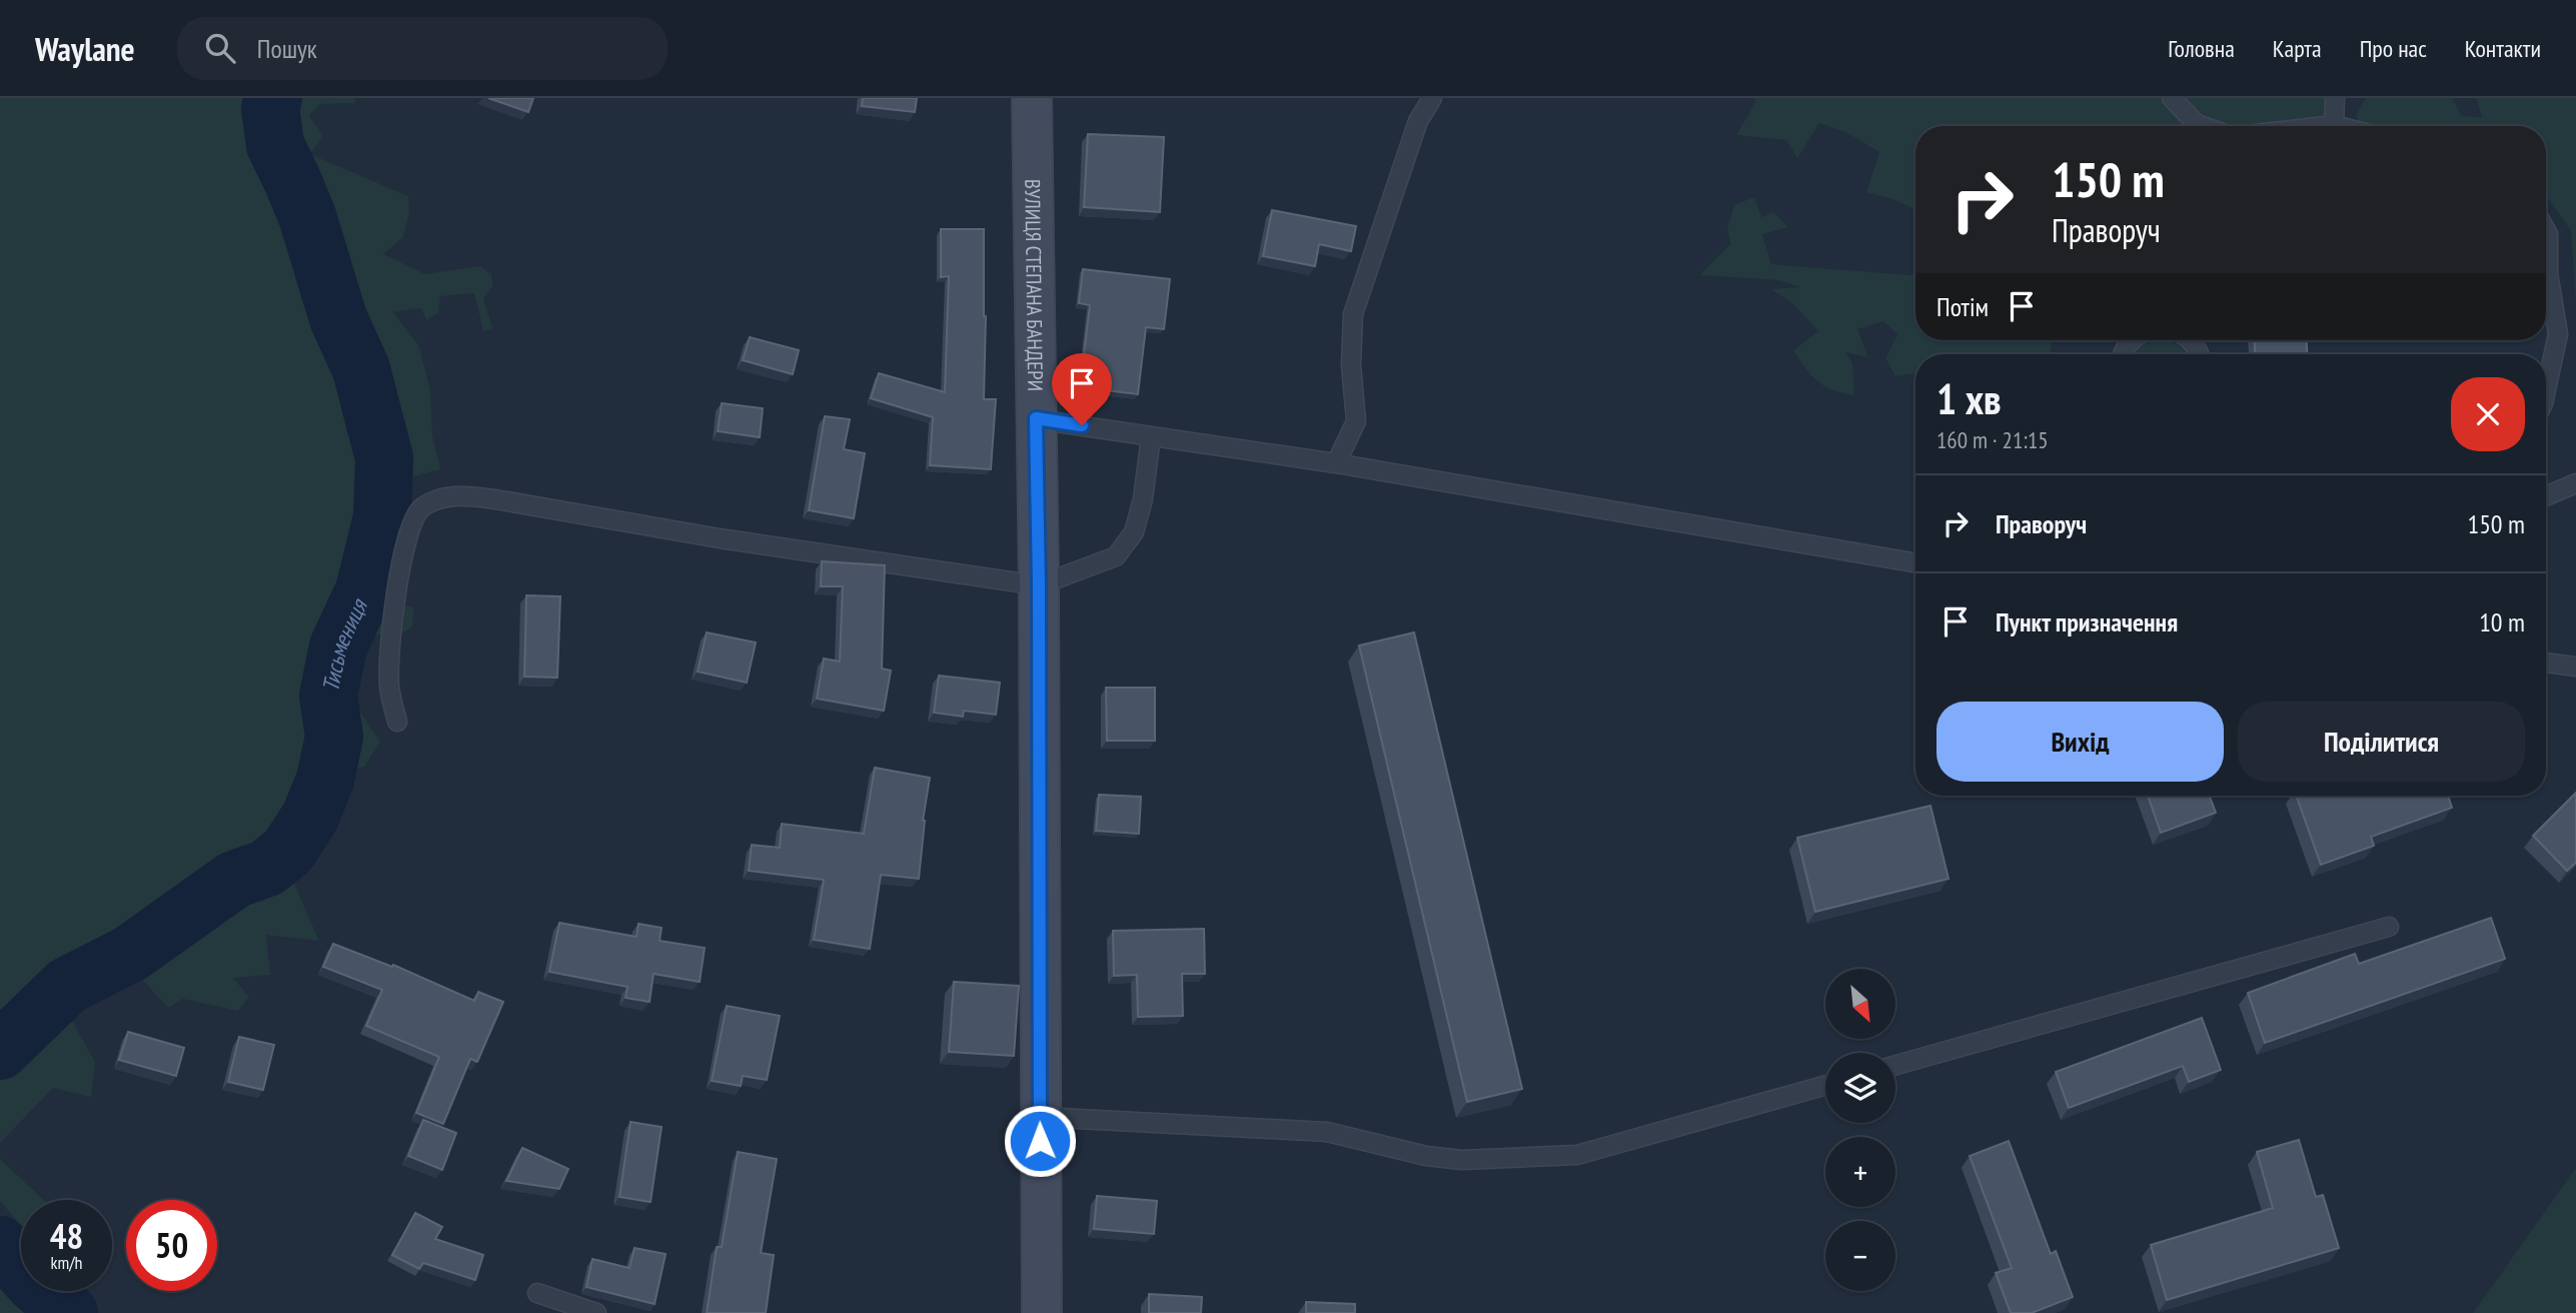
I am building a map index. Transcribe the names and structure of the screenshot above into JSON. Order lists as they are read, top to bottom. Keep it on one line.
{"streets":{"main road":["ВУЛИЦЯ СТЕПАНА БАНДЕРИ"]},"water":["Тисьмениця"],"north":"bottom right","page":{"header":"Waylane","search":"Пошук","nav":["Головна","Карта","Про нас","Контакти"],"turn":["150 m","Праворуч"],"then":"Потім","heading":["1 хв","160 m · 21:15"],"list":[{"name":"Праворуч","value":"150 m"},{"name":"Пункт призначення","value":"10 m"}],"buttons":["Вихід","Поділитися"],"map_buttons":["+","−"],"speed":"48 km/h","limit":"50"}}
